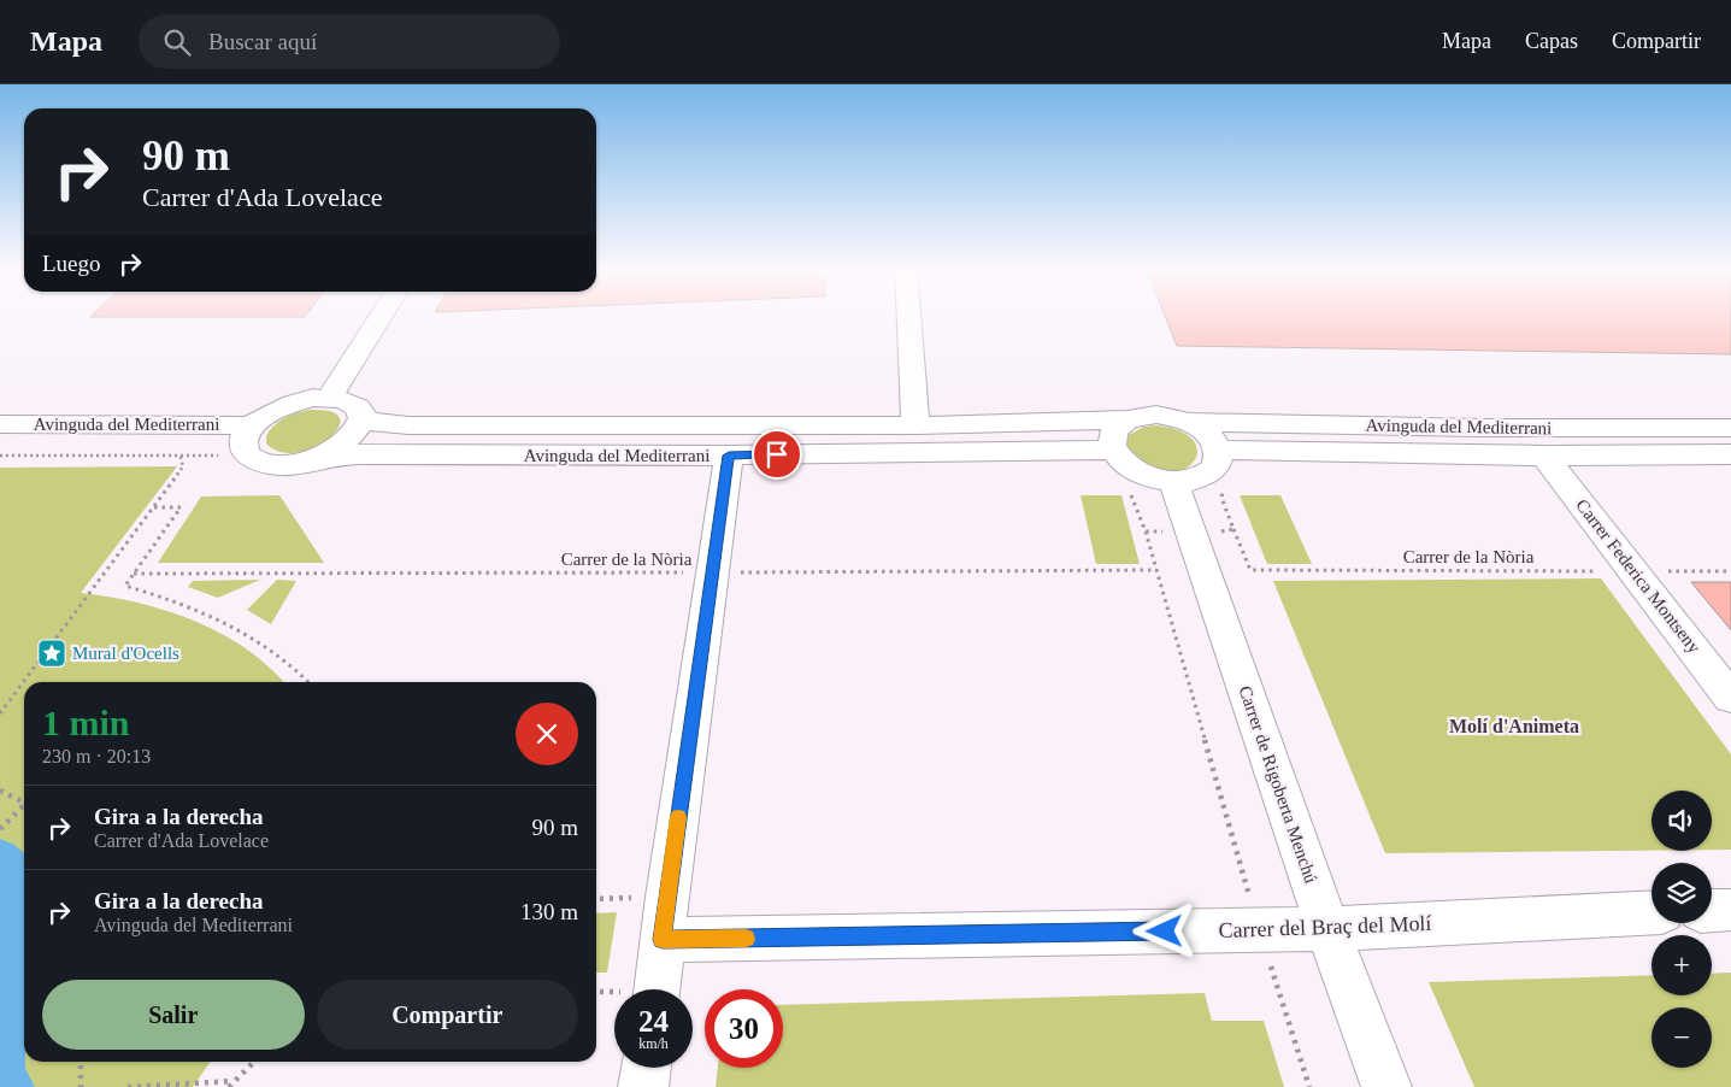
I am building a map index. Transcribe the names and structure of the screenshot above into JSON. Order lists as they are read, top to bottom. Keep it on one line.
{"streets":{"street":["Avinguda del Mediterrani","Carrer Federica Montseny","Carrer de Rigoberta Menchú","Carrer del Braç del Molí"],"path":["Carrer de la Nòria"]},"crossings":[["Avinguda del Mediterrani","Carrer Federica Montseny"],["Avinguda del Mediterrani","Carrer de Rigoberta Menchú"],["Carrer de la Nòria","Carrer Federica Montseny"],["Carrer de Rigoberta Menchú","Carrer del Braç del Molí"]],"districts":["Molí d'Animeta"],"places":{"place":["Mural d'Ocells"]},"page":{"header":"Mapa","search":"Buscar aquí","nav":["Mapa","Capas","Compartir"],"turn":["90 m","Carrer d'Ada Lovelace"],"then":"Luego","heading":["1 min","230 m · 20:13"],"list":[{"name":"Gira a la derecha","note":"Carrer d'Ada Lovelace","value":"90 m"},{"name":"Gira a la derecha","note":"Avinguda del Mediterrani","value":"130 m"}],"map_buttons":["+","−"],"buttons":["Salir","Compartir"],"speed":"24 km/h","limit":"30"}}
